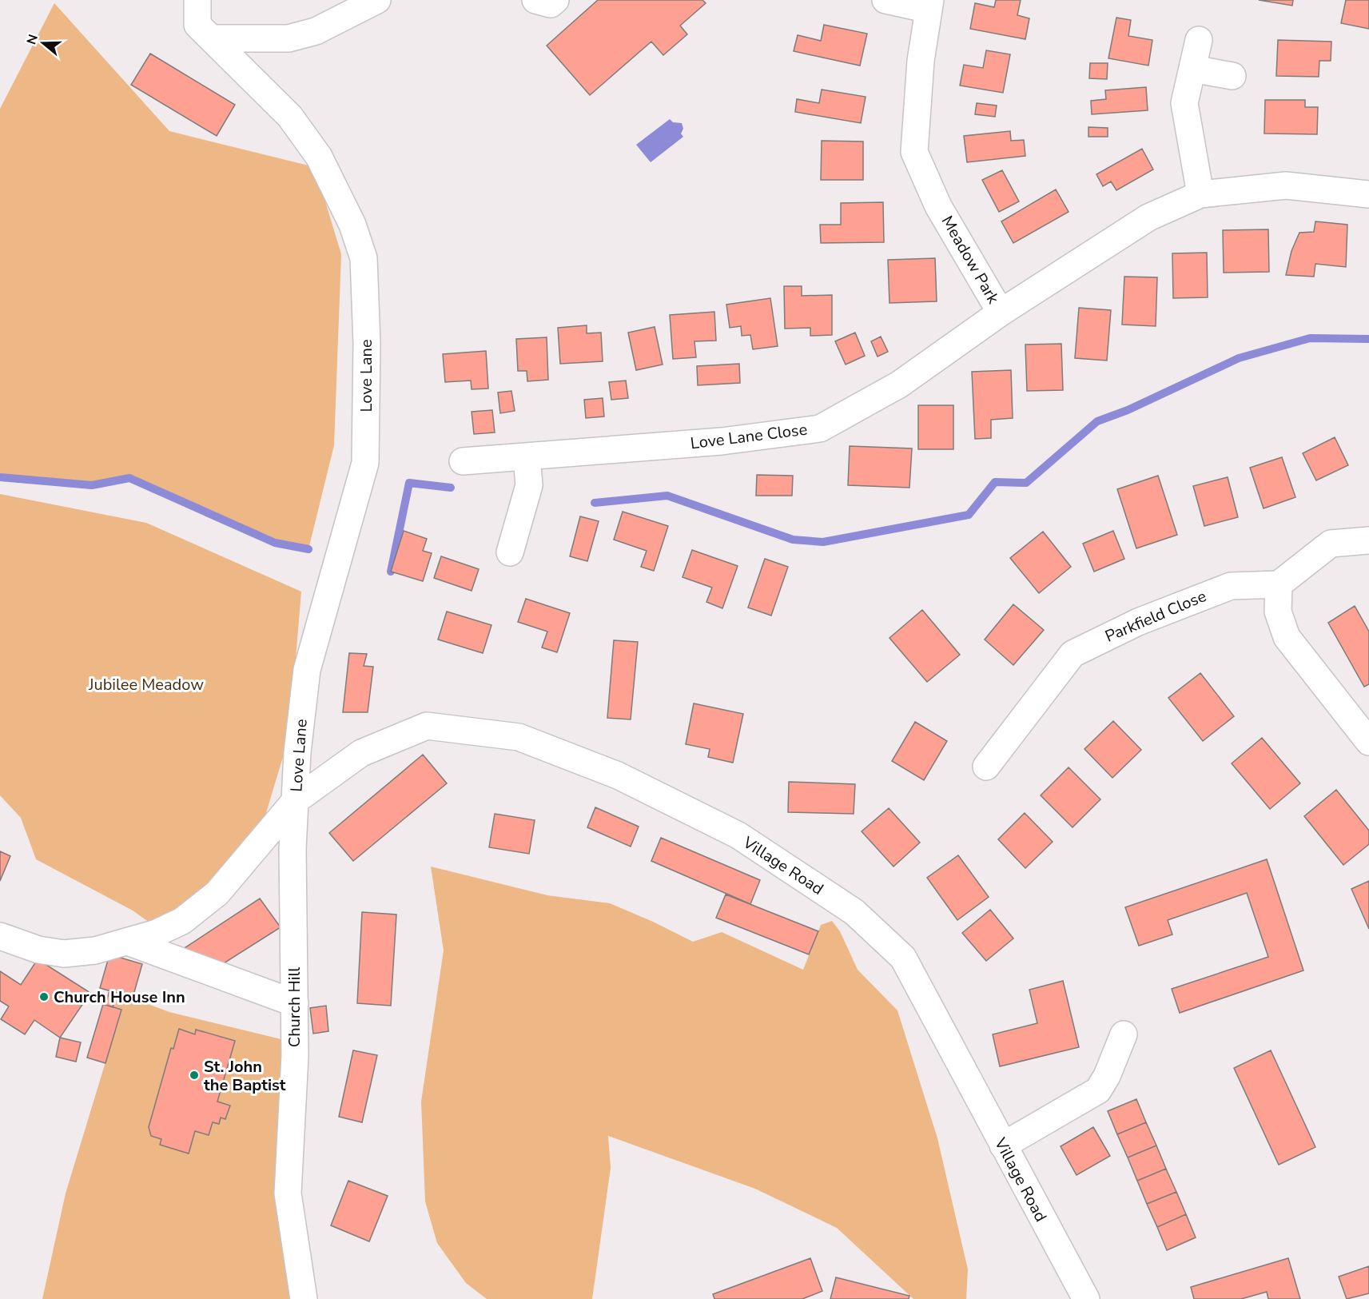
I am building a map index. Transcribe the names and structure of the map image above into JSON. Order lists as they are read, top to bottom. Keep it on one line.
{"streets":{"street":["Meadow Park","Love Lane","Love Lane Close","Parkfield Close","Village Road","Church Hill"]},"crossings":[["Meadow Park","Love Lane Close"],["Love Lane","Village Road"],["Love Lane","Church Hill"],["Village Road","Church Hill"]],"parks":["Jubilee Meadow"],"places":["Church House Inn","St. John the Baptist"],"north":"left"}
